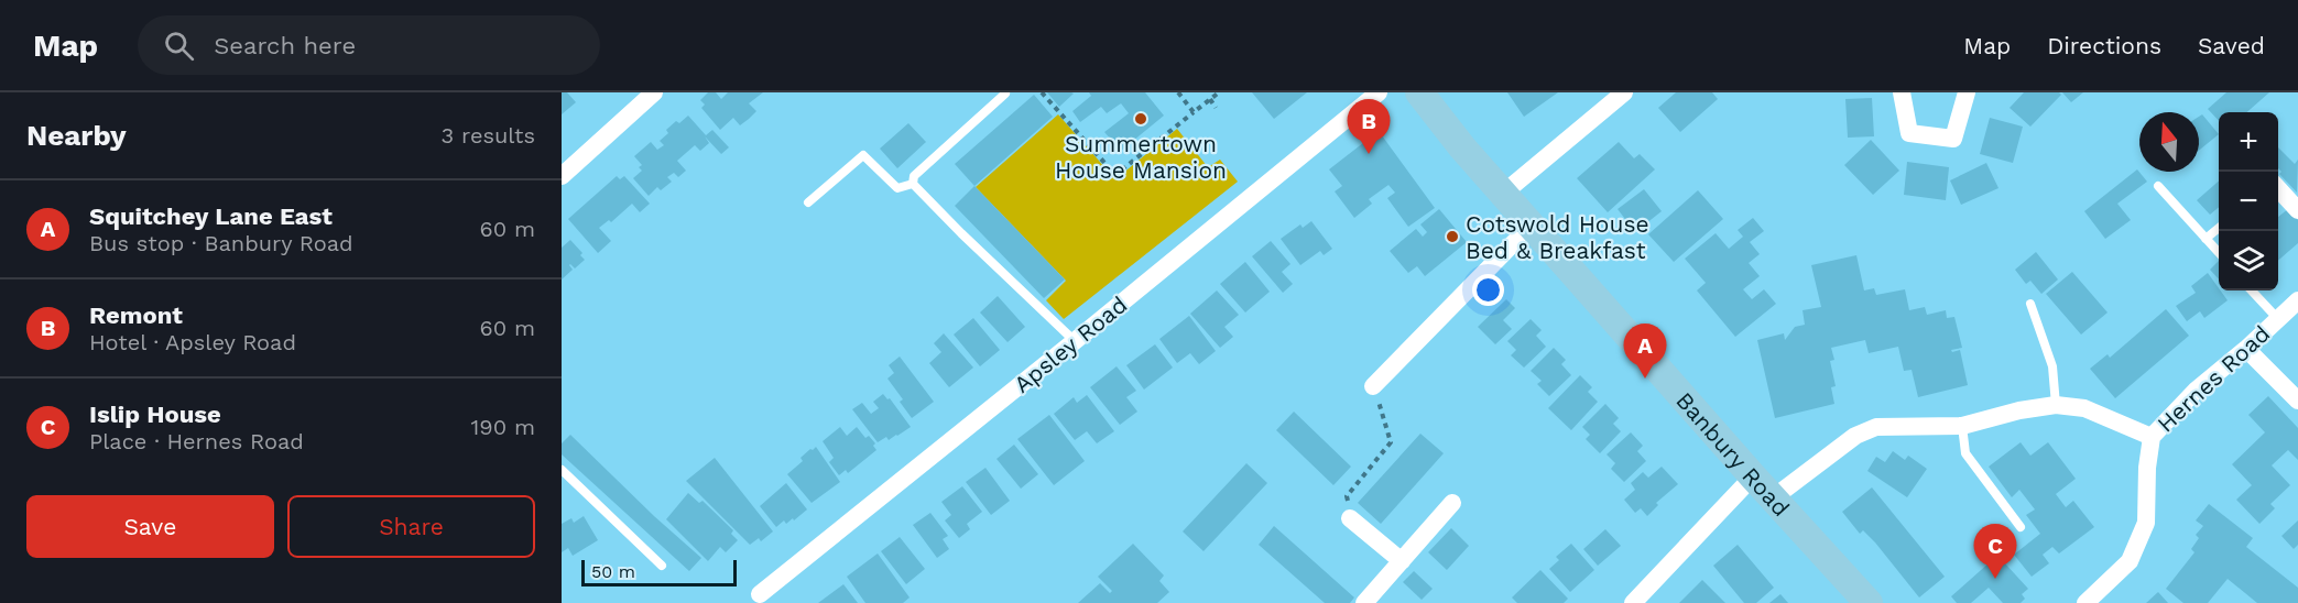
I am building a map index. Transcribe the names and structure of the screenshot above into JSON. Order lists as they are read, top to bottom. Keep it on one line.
{"streets":{"main road":["Banbury Road"],"street":["Apsley Road","Hernes Road"]},"places":["Summertown House Mansion","Cotswold House Bed & Breakfast"],"scale_bar":"50 m","north":"top","page":{"header":"Map","search":"Search here","nav":["Map","Directions","Saved"],"heading":["Nearby","3 results"],"pins":["B","A","C"],"map_buttons":["+","−"],"list":[{"mark":"A","name":"Squitchey Lane East","note":"Bus stop · Banbury Road","value":"60 m"},{"mark":"B","name":"Remont","note":"Hotel · Apsley Road","value":"60 m"},{"mark":"C","name":"Islip House","note":"Place · Hernes Road","value":"190 m"}],"buttons":["Save","Share"],"scale":"50 m"}}
